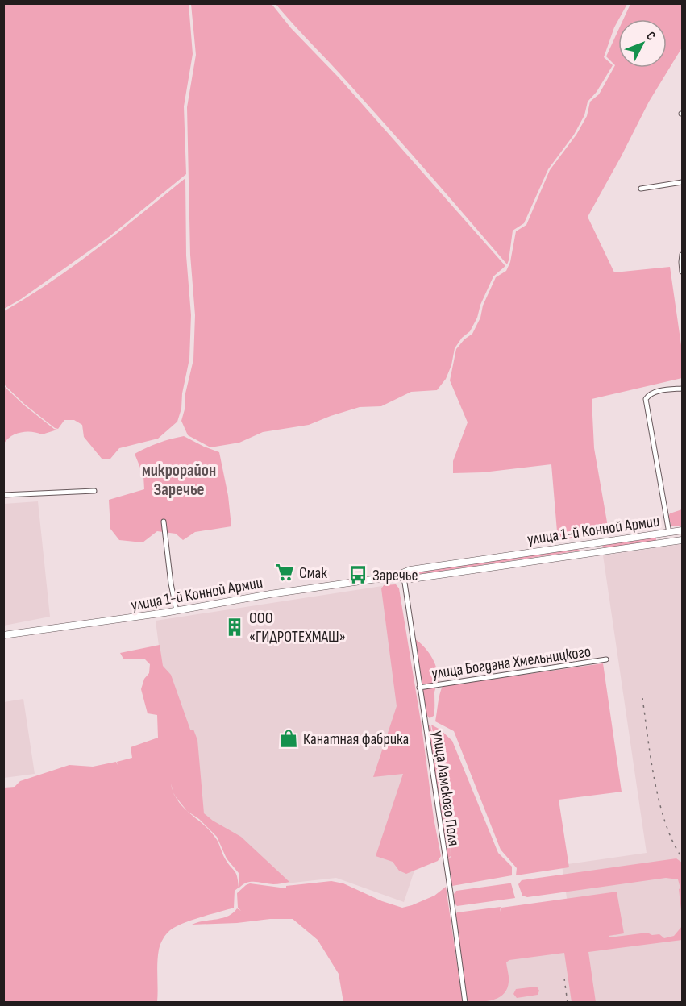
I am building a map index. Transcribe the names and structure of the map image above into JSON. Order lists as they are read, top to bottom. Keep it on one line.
{"streets":{"main road":["улица 1-й Конной Армии"],"street":["улица Богдана Хмельницкого","улица Ламского Поля"]},"crossings":[["улица 1-й Конной Армии","улица Ламского Поля"],["улица Богдана Хмельницкого","улица Ламского Поля"]],"districts":["микрорайон Заречье"],"places":{"supermarket":["Смак"],"bus stop":["Заречье"],"building":["ООО «ГИДРОТЕХМАШ»"],"shop":["Канатная фабрика"]},"north":"top right"}
